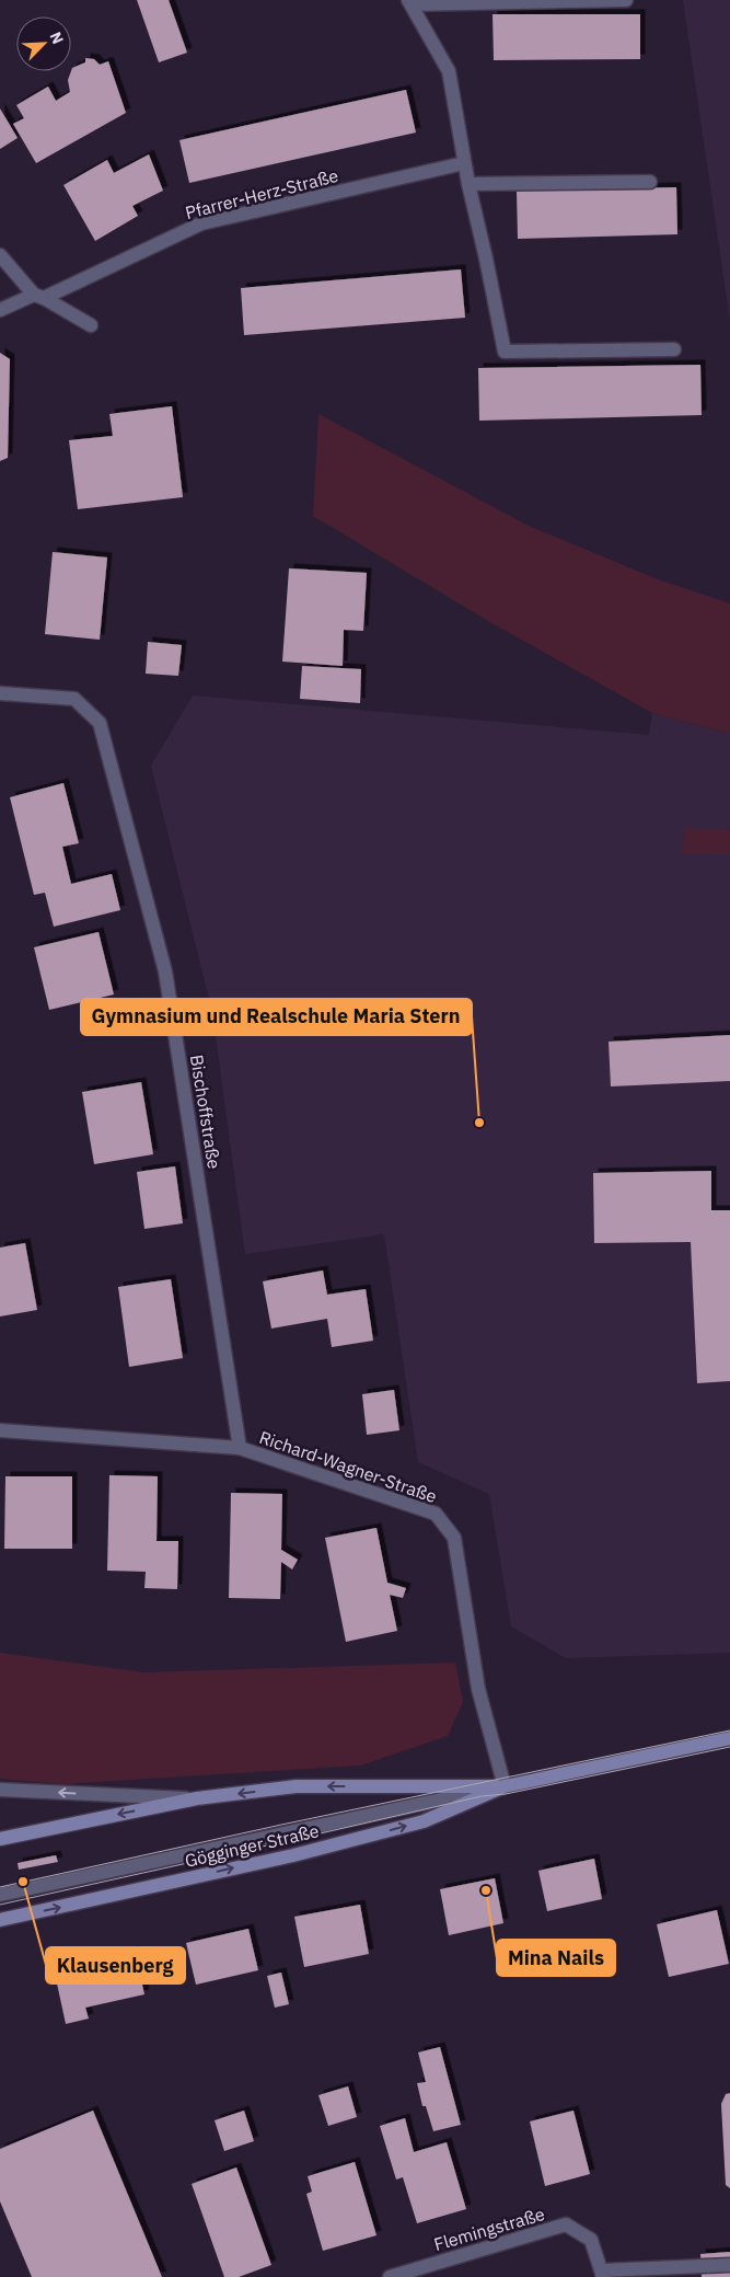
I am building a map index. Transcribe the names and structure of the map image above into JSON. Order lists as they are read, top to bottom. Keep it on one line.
{"streets":{"main road":["Gögginger Straße"],"street":["Pfarrer-Herz-Straße","Bischoffstraße","Richard-Wagner-Straße","Flemingstraße"]},"crossings":[["Bischoffstraße","Richard-Wagner-Straße"],["Richard-Wagner-Straße","Gögginger Straße"]],"places":["Gymnasium und Realschule Maria Stern","Klausenberg","Mina Nails"],"north":"top right"}
